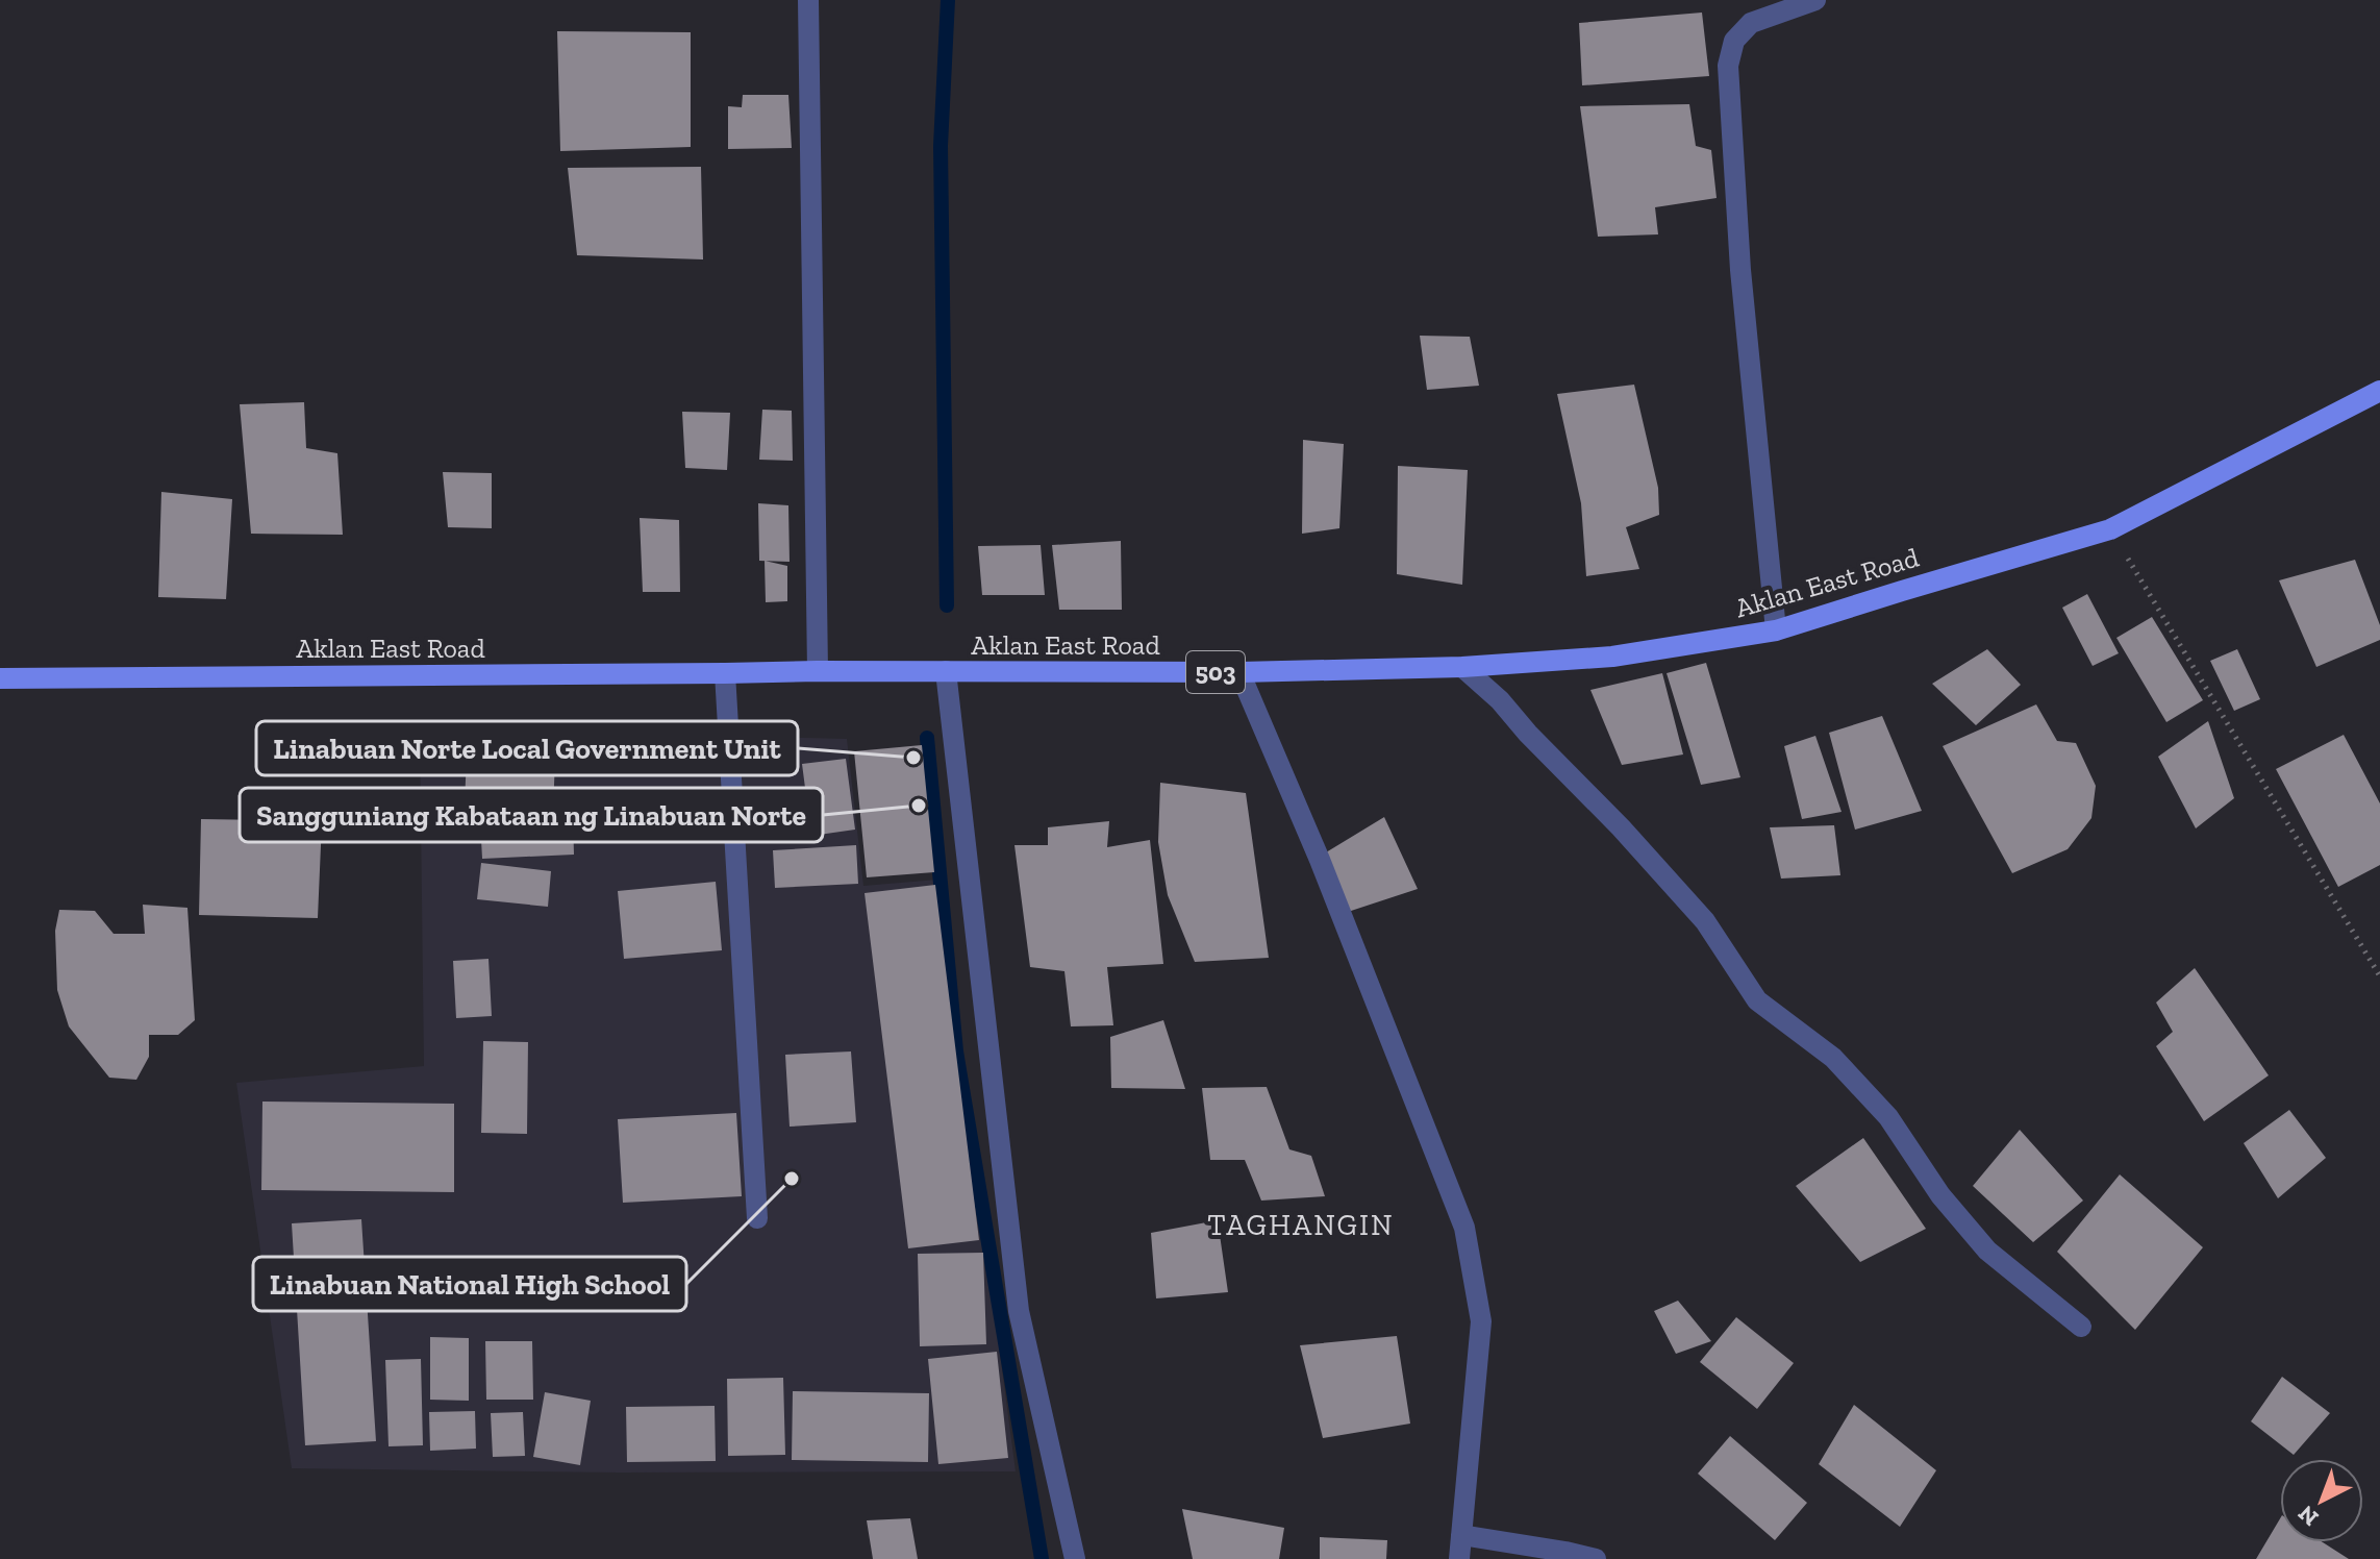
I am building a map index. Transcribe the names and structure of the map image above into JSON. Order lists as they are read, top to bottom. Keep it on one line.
{"streets":{"main road":["Aklan East Road","503"]},"districts":["TAGHANGIN"],"places":["Linabuan Norte Local Government Unit","Sangguniang Kabataan ng Linabuan Norte","Linabuan National High School"],"north":"bottom left"}
